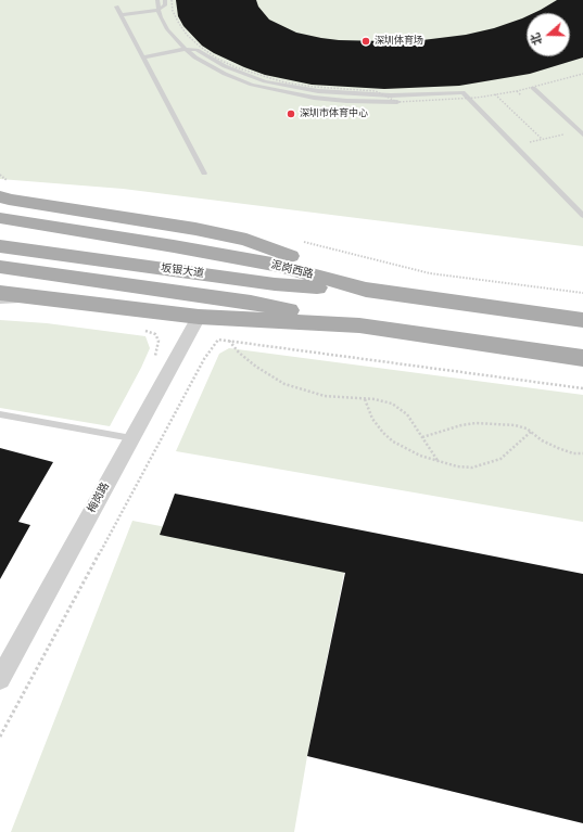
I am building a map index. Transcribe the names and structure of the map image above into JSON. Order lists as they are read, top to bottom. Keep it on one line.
{"streets":{"main road":["泥岗西路","坂银大道"],"street":["梅岗路"]},"crossings":[["泥岗西路","坂银大道"]],"places":["深圳体育场","深圳市体育中心"],"north":"left"}
